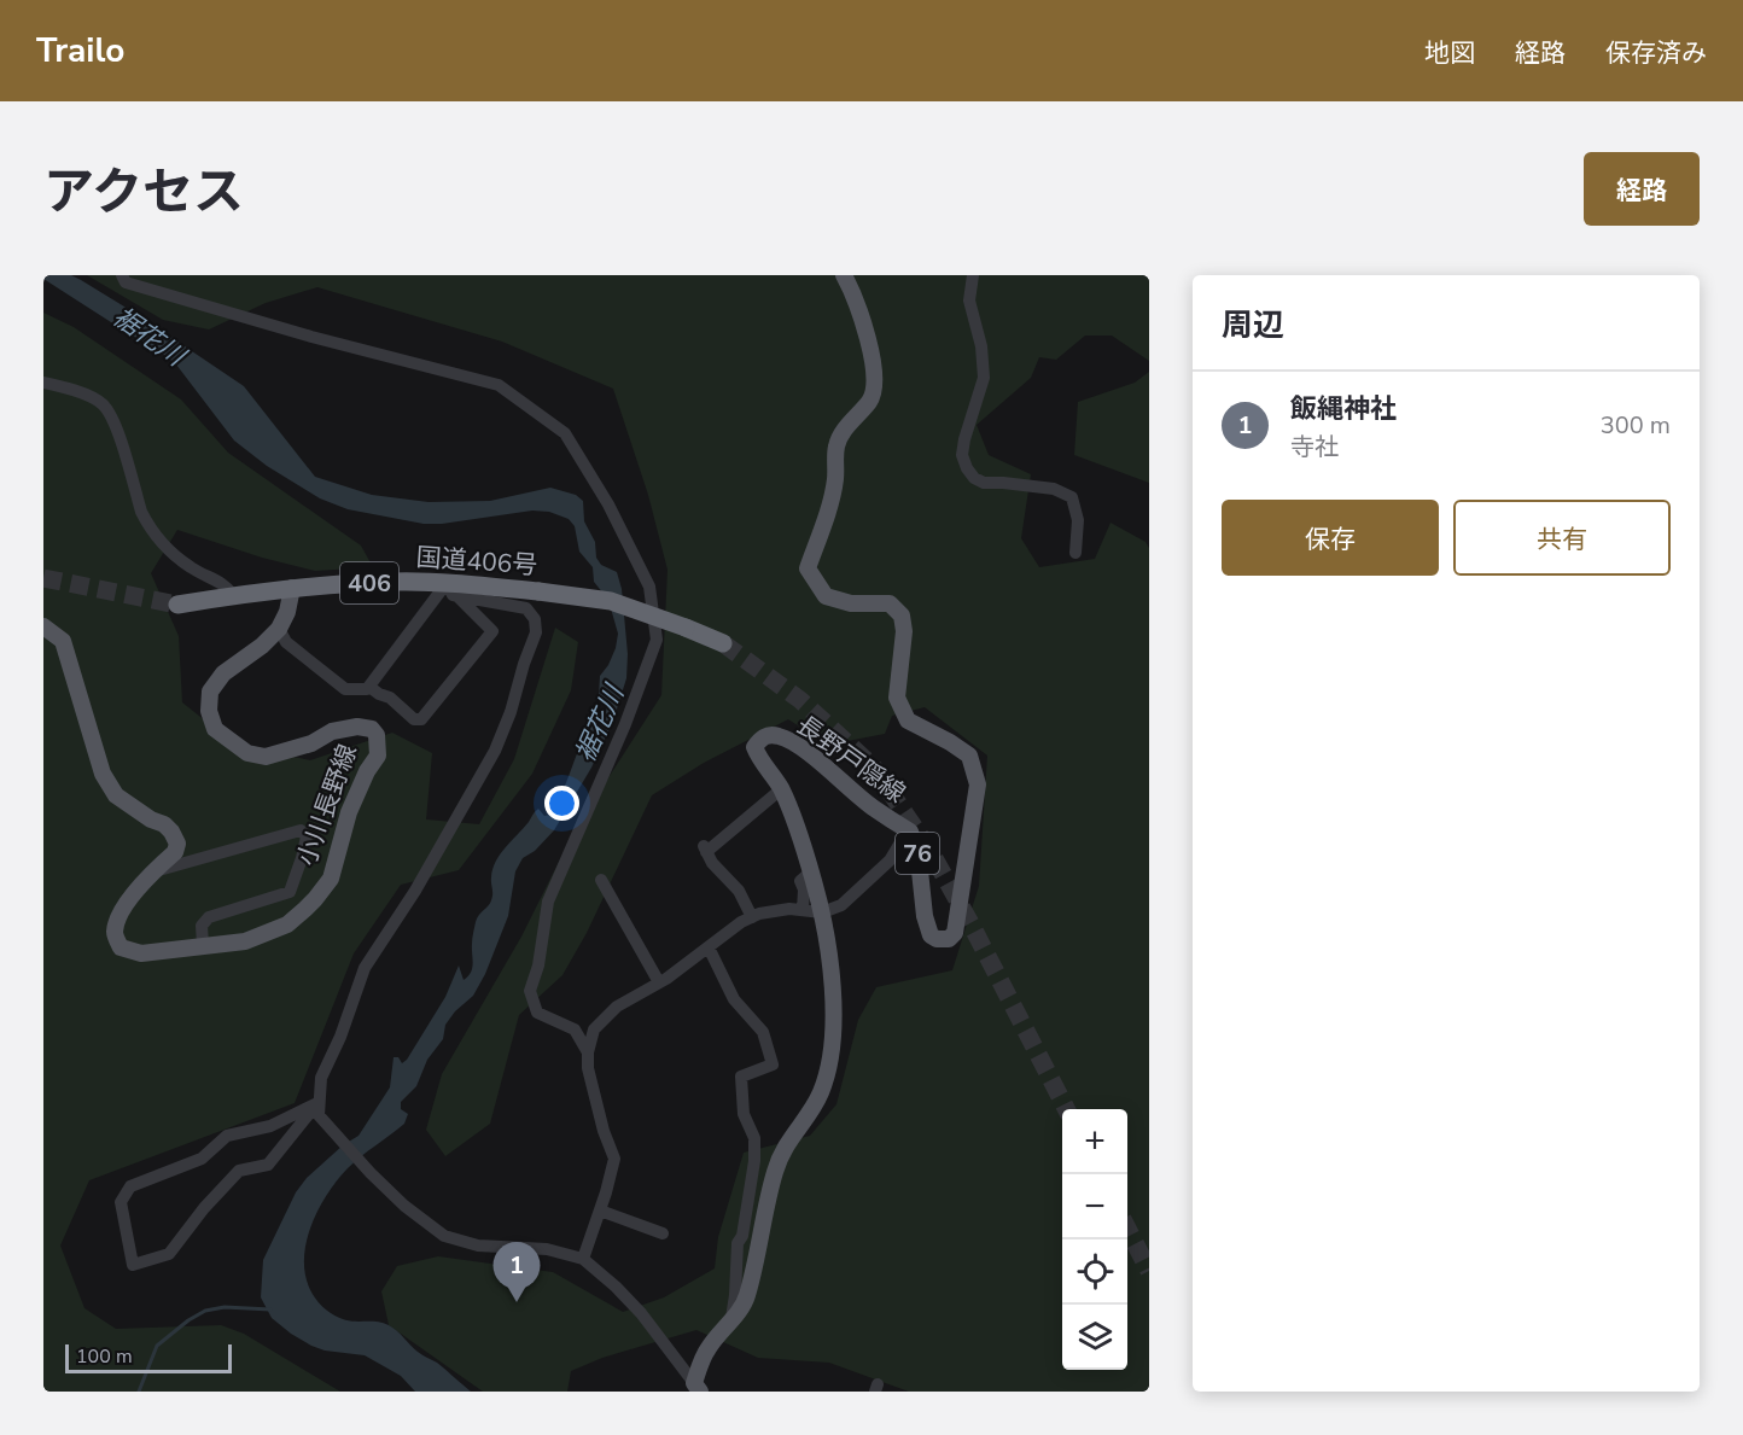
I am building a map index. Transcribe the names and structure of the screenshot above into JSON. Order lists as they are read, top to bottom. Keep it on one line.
{"streets":{"highway":["国道406号","406"],"main road":["長野戸隠線","小川長野線","76"]},"crossings":[["国道406号","小川長野線"]],"water":["裾花川"],"scale_bar":"100 m","page":{"header":"Trailo","nav":["地図","経路","保存済み"],"title":"アクセス","buttons":["経路",["保存","共有"]],"heading":"周辺","list":[{"mark":"1","name":"飯縄神社","note":"寺社","value":"300 m"}],"map_buttons":["+","−"],"pins":"1","scale":"100 m"}}
